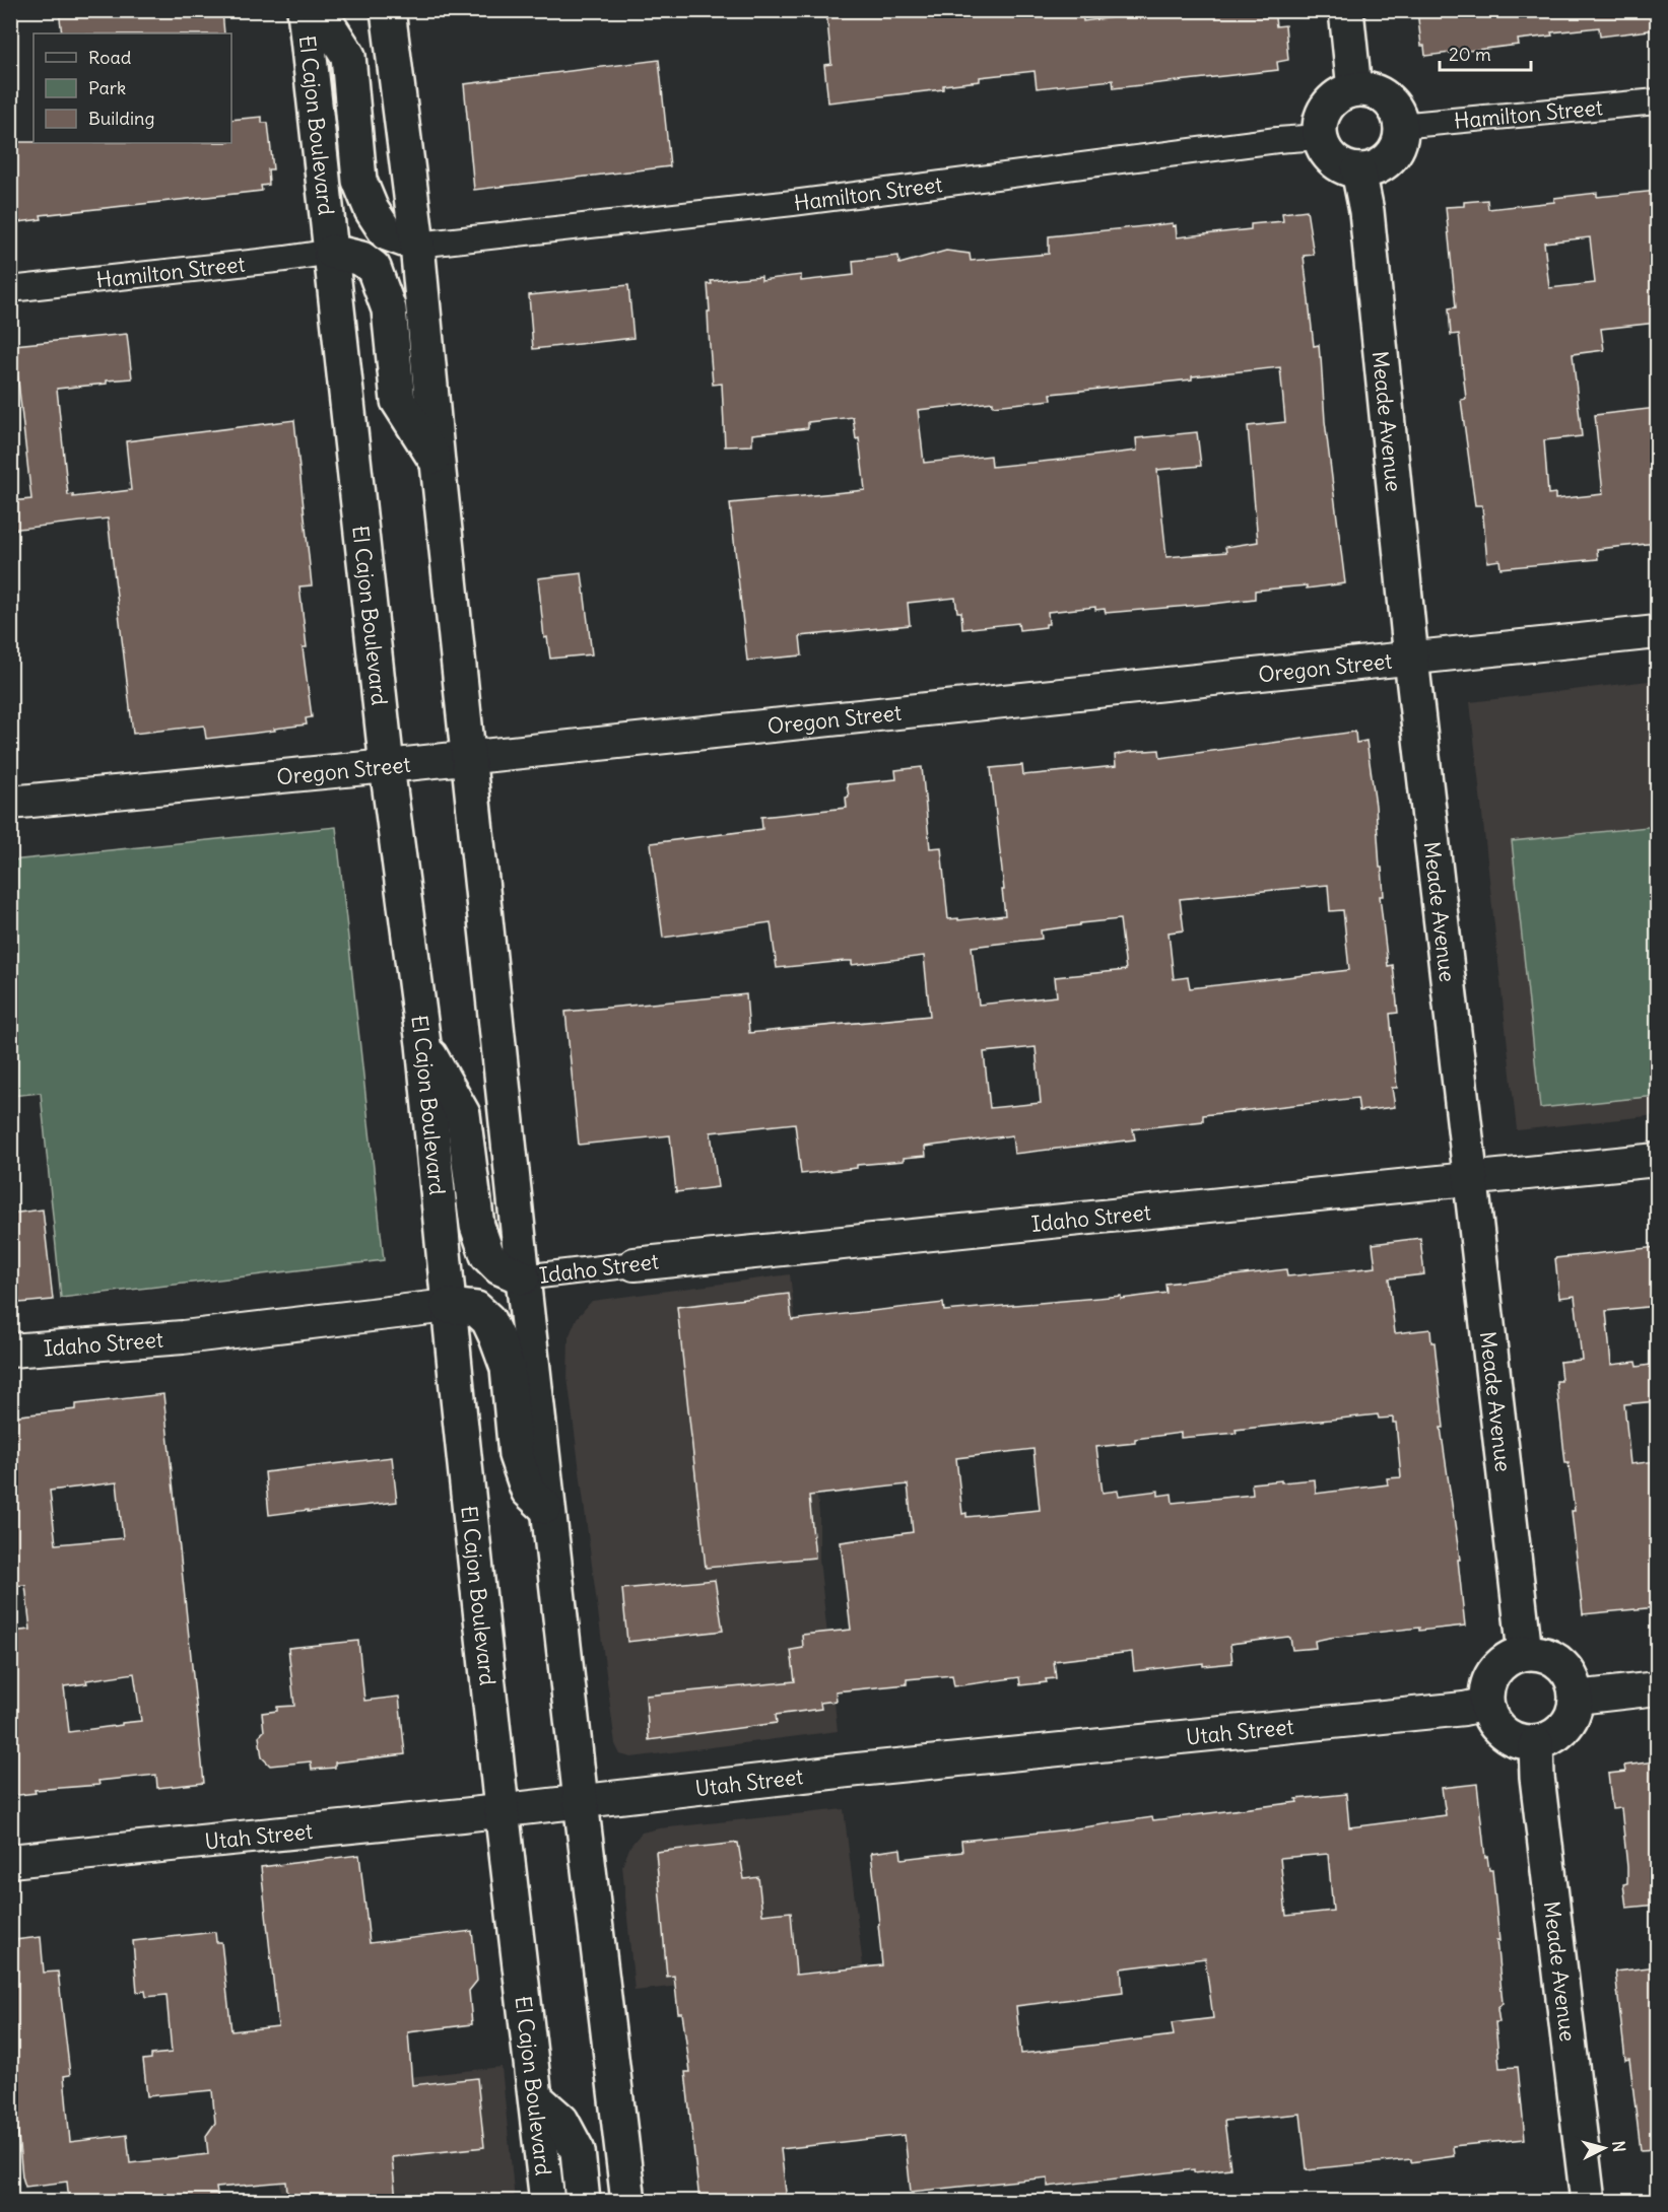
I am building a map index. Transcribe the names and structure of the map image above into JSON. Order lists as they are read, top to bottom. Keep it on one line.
{"streets":{"main road":["El Cajon Boulevard","Meade Avenue"],"street":["Hamilton Street","Oregon Street","Idaho Street","Utah Street"]},"crossings":[["Hamilton Street","El Cajon Boulevard"],["Hamilton Street","Meade Avenue"],["El Cajon Boulevard","Oregon Street"],["El Cajon Boulevard","Idaho Street"],["El Cajon Boulevard","Utah Street"],["Meade Avenue","Oregon Street"],["Meade Avenue","Idaho Street"],["Meade Avenue","Utah Street"]],"legend":["Road","Park","Building"],"scale_bar":"20 m","north":"right"}
